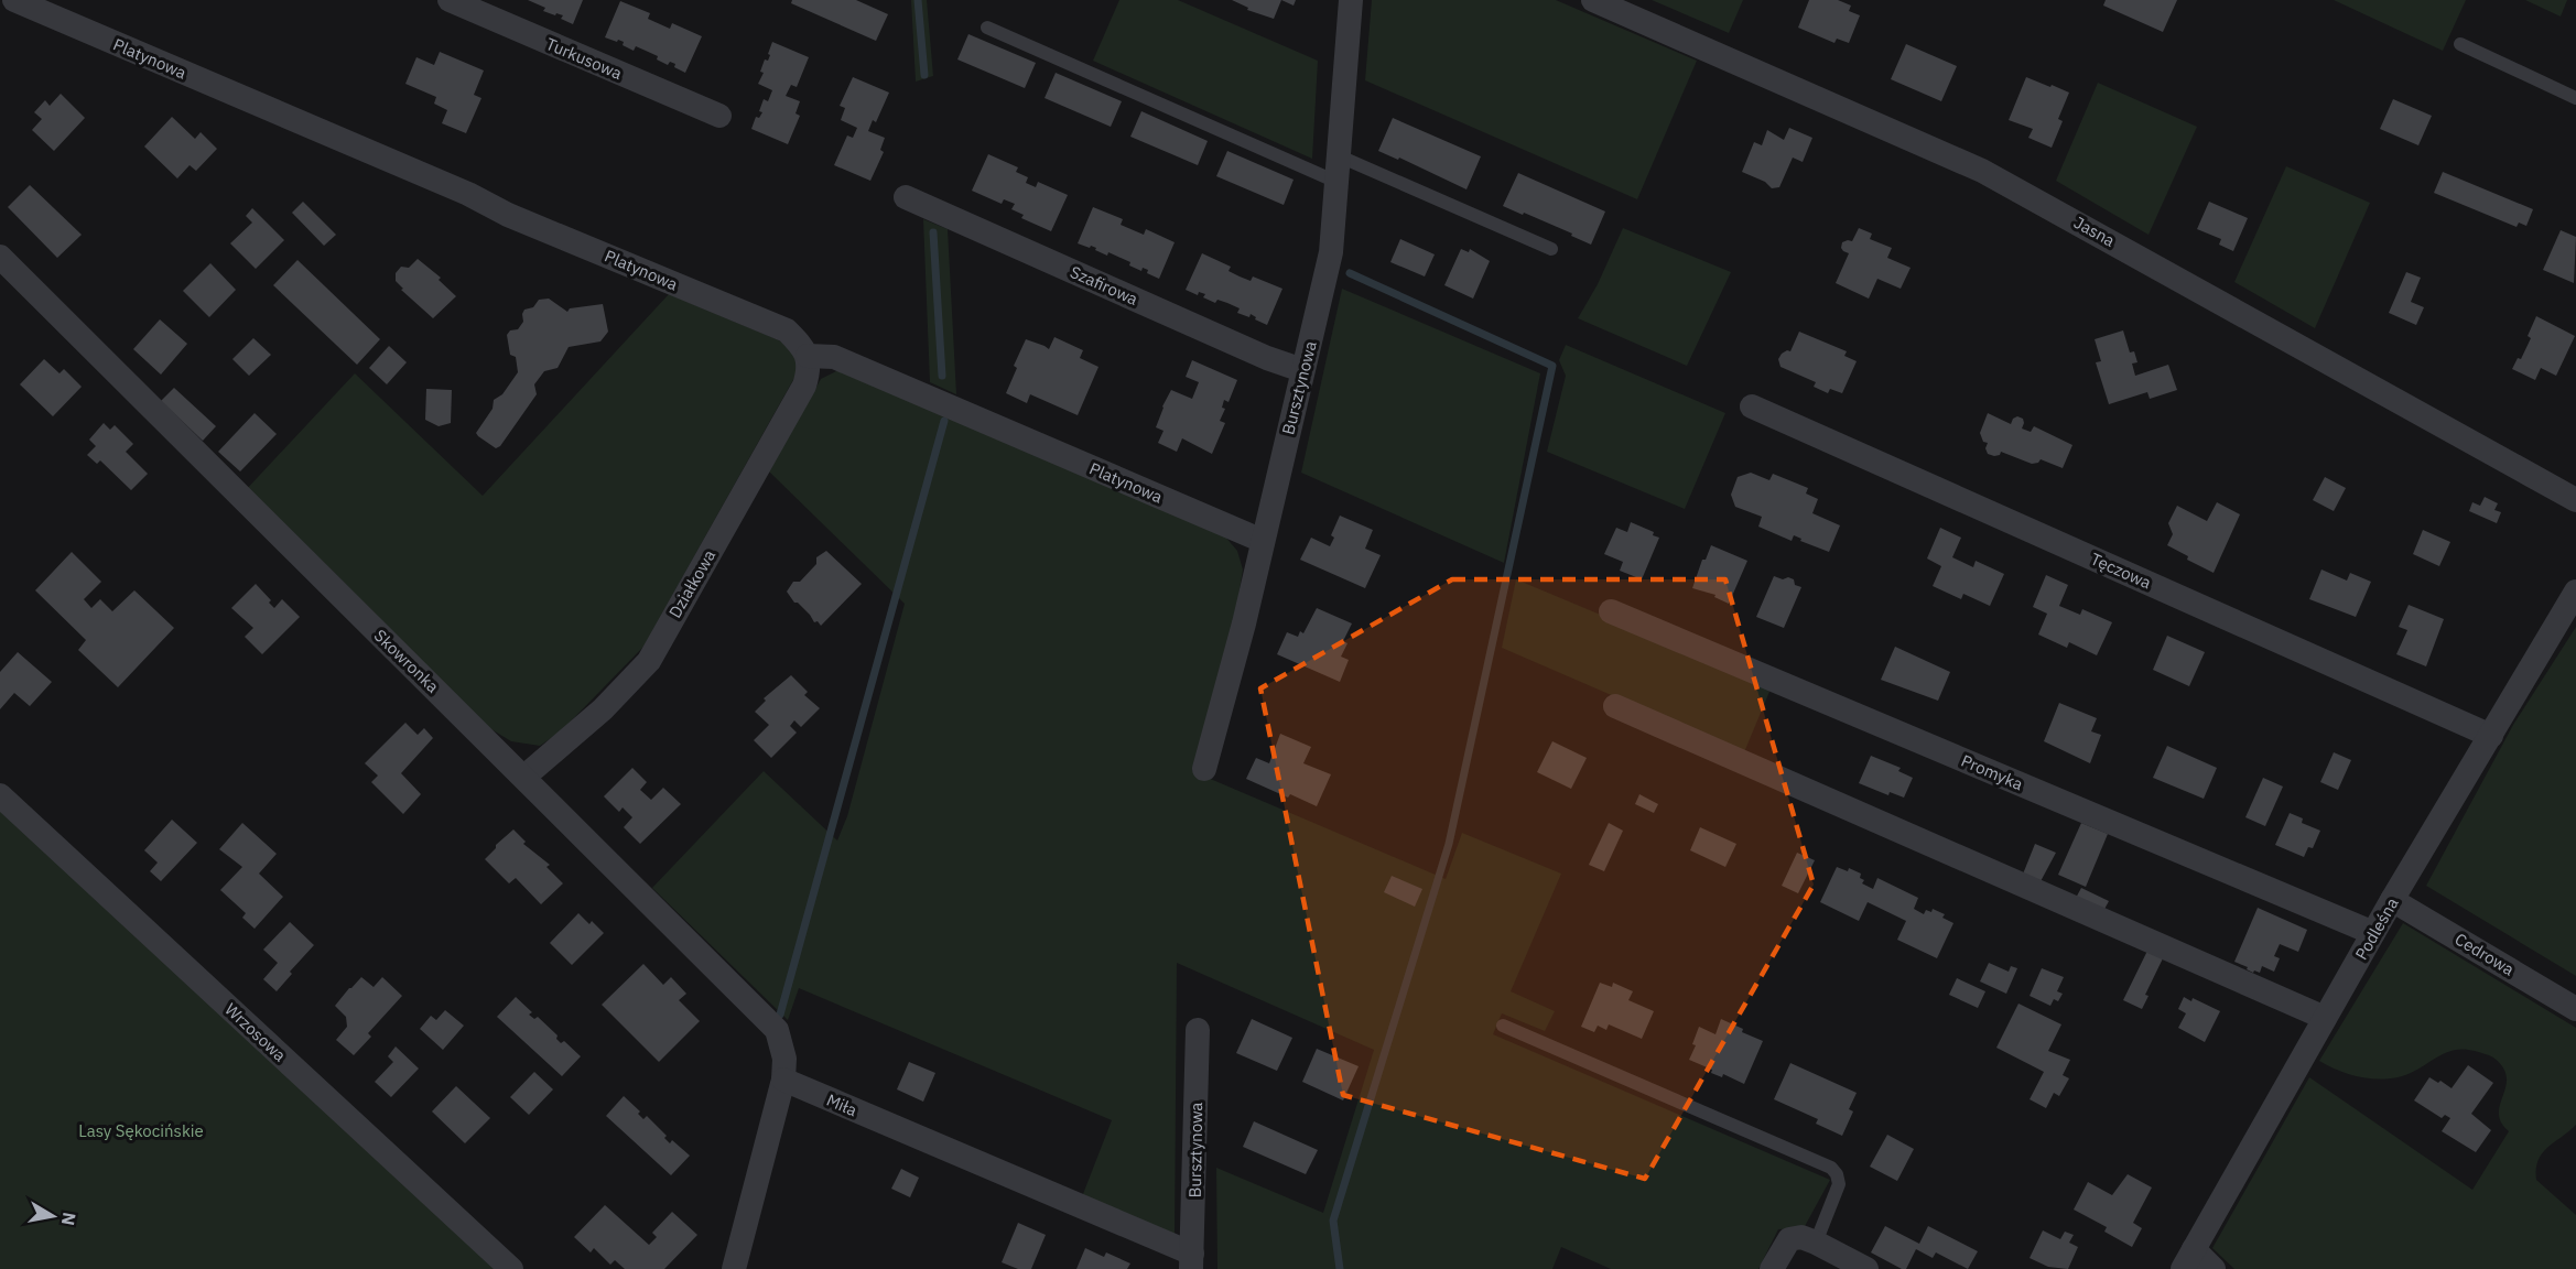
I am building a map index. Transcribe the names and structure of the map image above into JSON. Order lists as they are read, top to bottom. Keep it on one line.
{"streets":{"street":["Platynowa","Turkusowa","Jasna","Szafirowa","Bursztynowa","Tęczowa","Działkowa","Skowronka","Promyka","Podleśna","Cedrowa","Wrzosowa","Miła"]},"crossings":[["Platynowa","Bursztynowa"],["Platynowa","Działkowa"],["Szafirowa","Bursztynowa"],["Bursztynowa","Miła"],["Tęczowa","Podleśna"],["Działkowa","Skowronka"],["Skowronka","Miła"],["Promyka","Podleśna"],["Podleśna","Cedrowa"]],"parks":["Lasy Sękocińskie"],"north":"right"}
